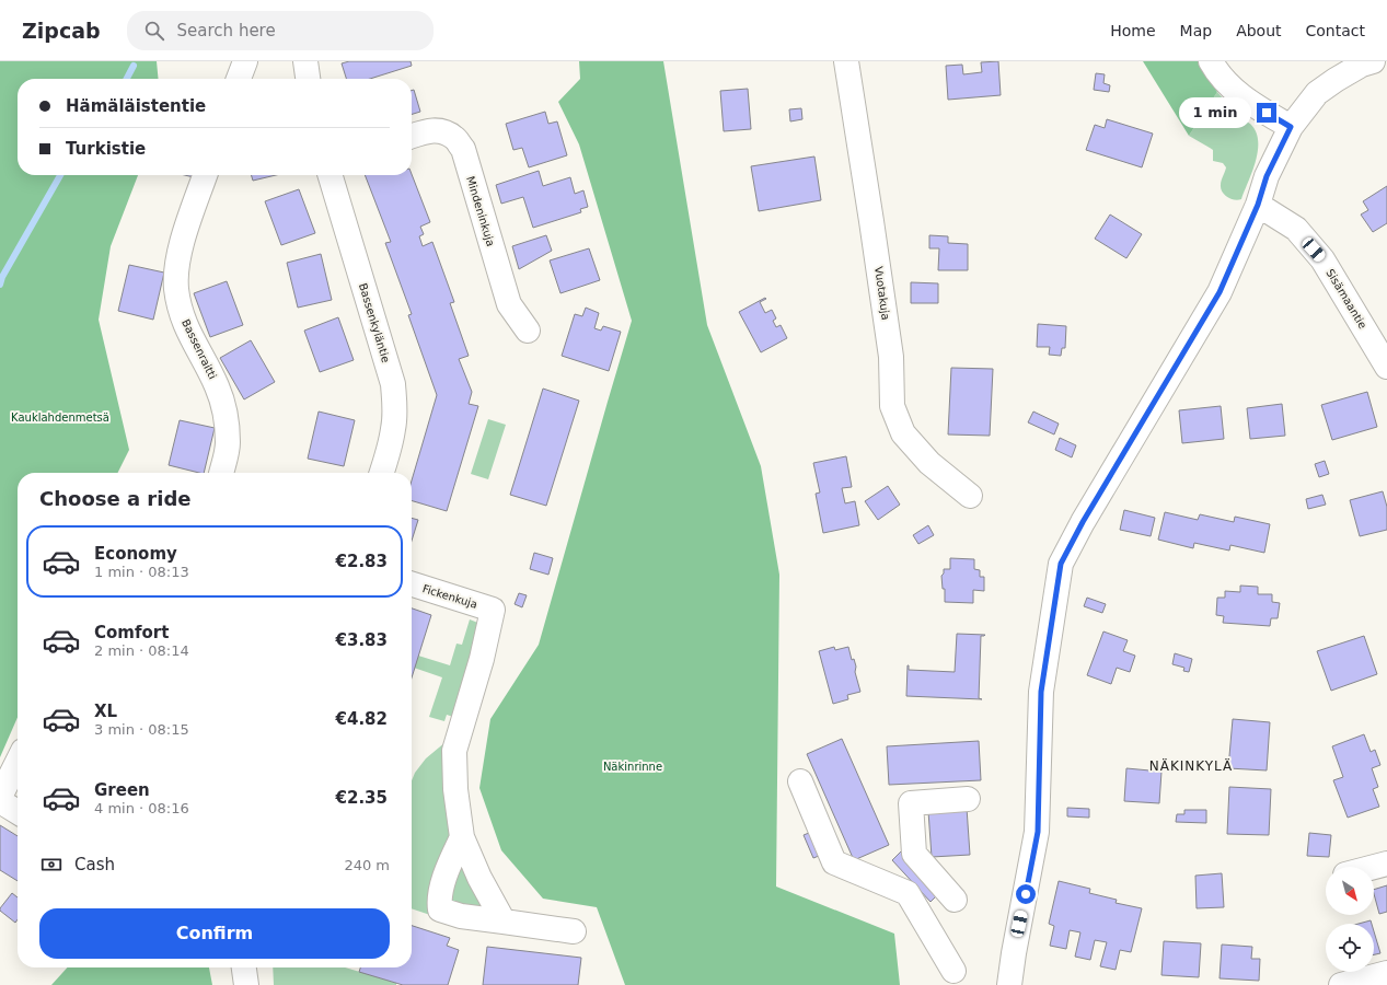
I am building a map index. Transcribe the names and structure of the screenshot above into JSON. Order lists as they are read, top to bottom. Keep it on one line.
{"streets":{"street":["Mindeninkuja","Vuotakuja","Sisämaantie","Bassenkyläntie","Bassenraitti","Fickenkuja"]},"districts":["NÄKINKYLÄ"],"parks":["Kauklahdenmetsä","Näkinrinne"],"north":"bottom right","page":{"header":"Zipcab","search":"Search here","nav":["Home","Map","About","Contact"],"banner":["Hämäläistentie","Turkistie"],"bubble":"1 min","heading":"Choose a ride","list":[{"name":"Economy","note":"1 min · 08:13","value":"€2.83"},{"name":"Comfort","note":"2 min · 08:14","value":"€3.83"},{"name":"XL","note":"3 min · 08:15","value":"€4.82"},{"name":"Green","note":"4 min · 08:16","value":"€2.35"}],"pay":["Cash","240 m"],"buttons":"Confirm"}}
